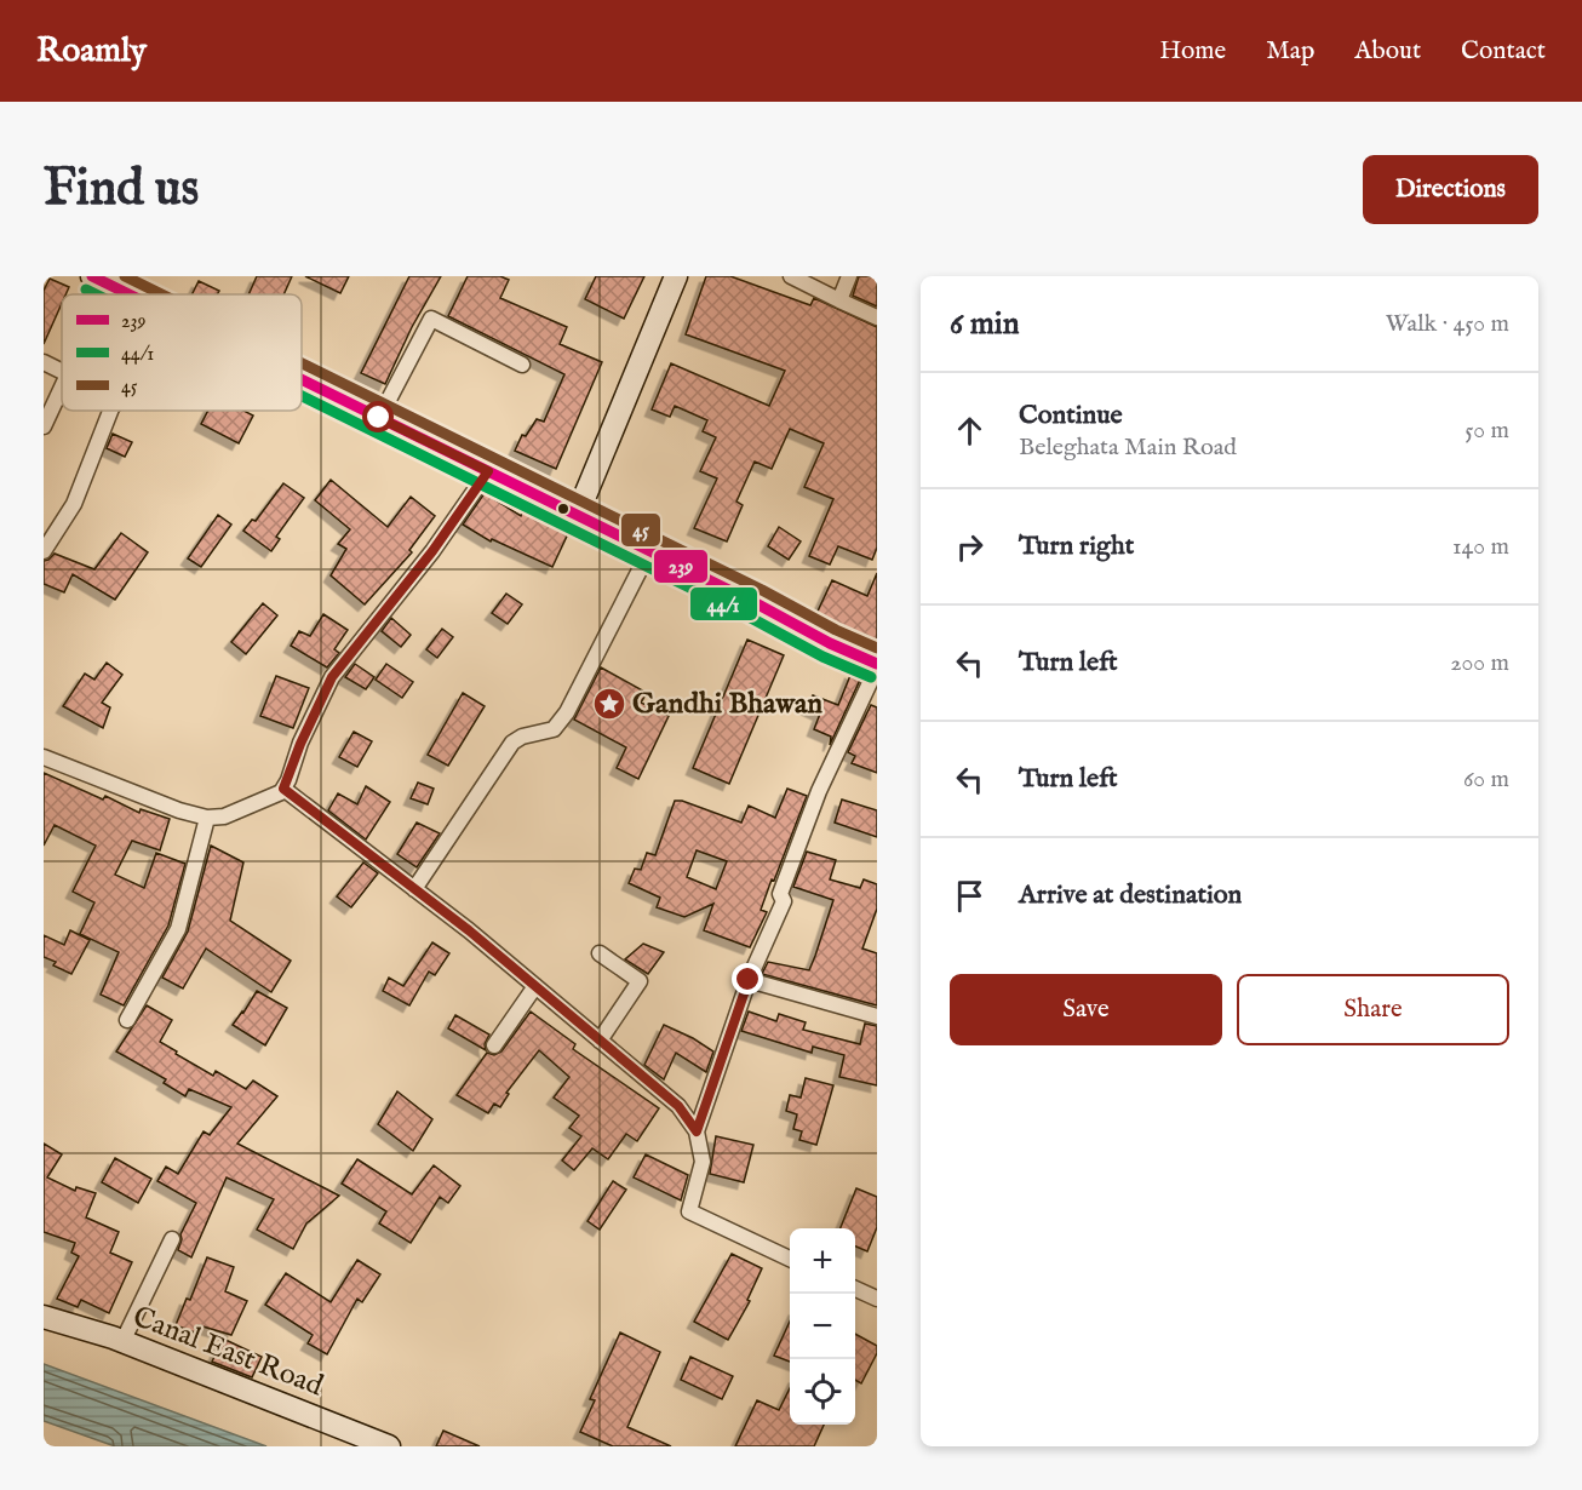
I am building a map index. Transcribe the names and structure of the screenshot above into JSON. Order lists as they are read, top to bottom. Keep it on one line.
{"streets":{"main road":["Canal East Road"]},"places":{"place":["Gandhi Bhawan"]},"lines":["transit line 239","transit line 45","transit line 44/1"],"legend":["239","44/1","45"],"page":{"header":"Roamly","nav":["Home","Map","About","Contact"],"buttons":["Directions",["Save","Share"]],"title":"Find us","heading":["6 min","Walk · 450 m"],"list":[["Continue","Beleghata Main Road","50 m"],["Turn right","140 m"],["Turn left","200 m"],["Turn left","60 m"],"Arrive at destination"],"map_buttons":["+","−"]}}
